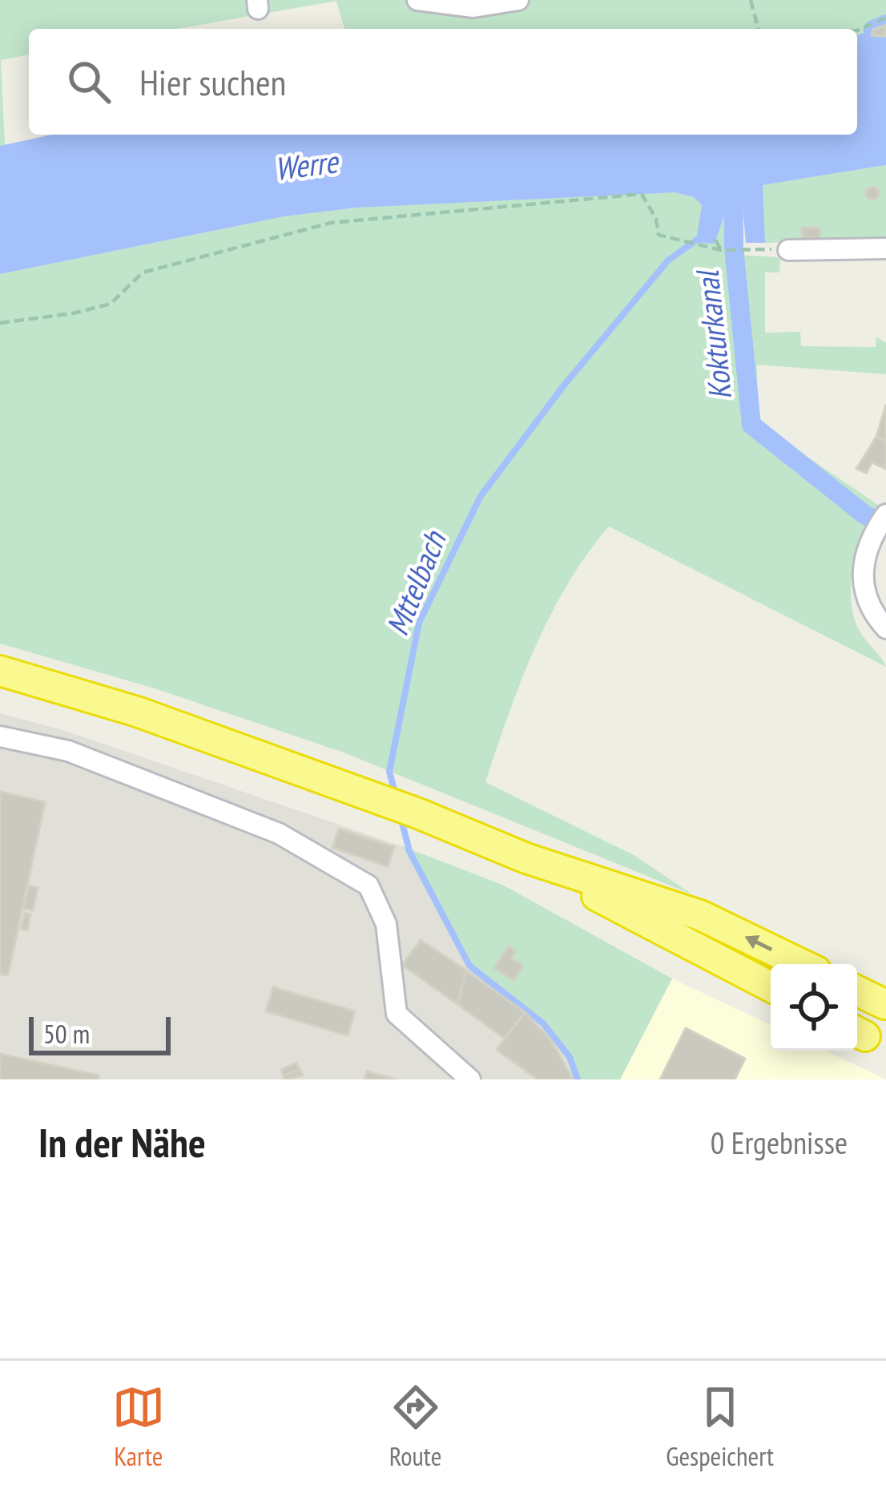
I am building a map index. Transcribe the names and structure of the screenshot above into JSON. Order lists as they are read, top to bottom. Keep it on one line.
{"water":["Werre","Kokturkanal","Mttelbach"],"scale_bar":"50 m","page":{"search":"Hier suchen","scale":"50 m","heading":["In der Nähe","0 Ergebnisse"],"nav":["Karte","Route","Gespeichert"]}}
